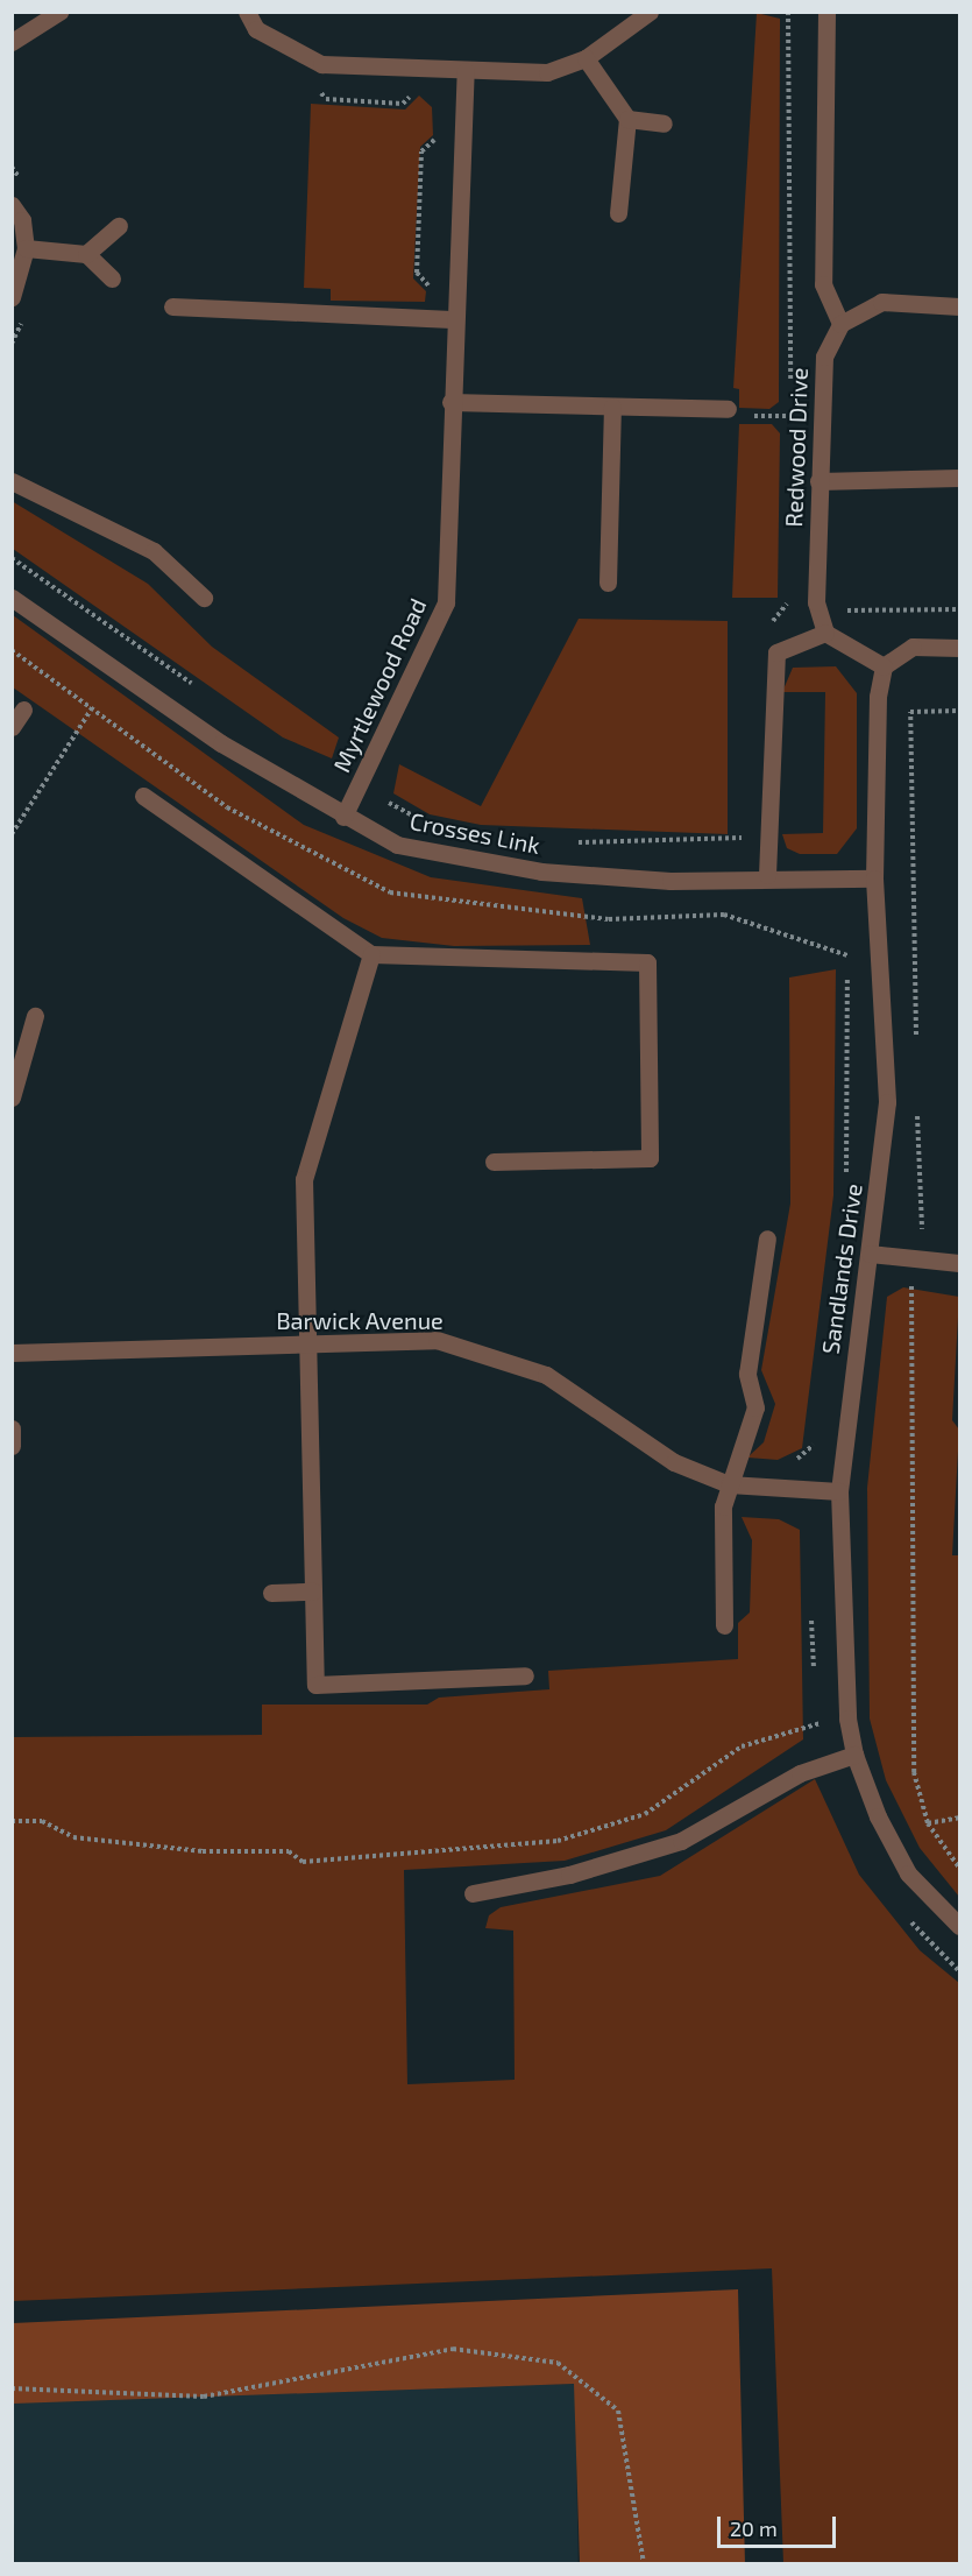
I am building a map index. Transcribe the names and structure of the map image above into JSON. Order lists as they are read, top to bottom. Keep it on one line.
{"streets":{"street":["Redwood Drive","Myrtlewood Road","Crosses Link","Sandlands Drive","Barwick Avenue"]},"crossings":[["Myrtlewood Road","Crosses Link"],["Crosses Link","Sandlands Drive"],["Sandlands Drive","Barwick Avenue"]],"scale_bar":"20 m"}
